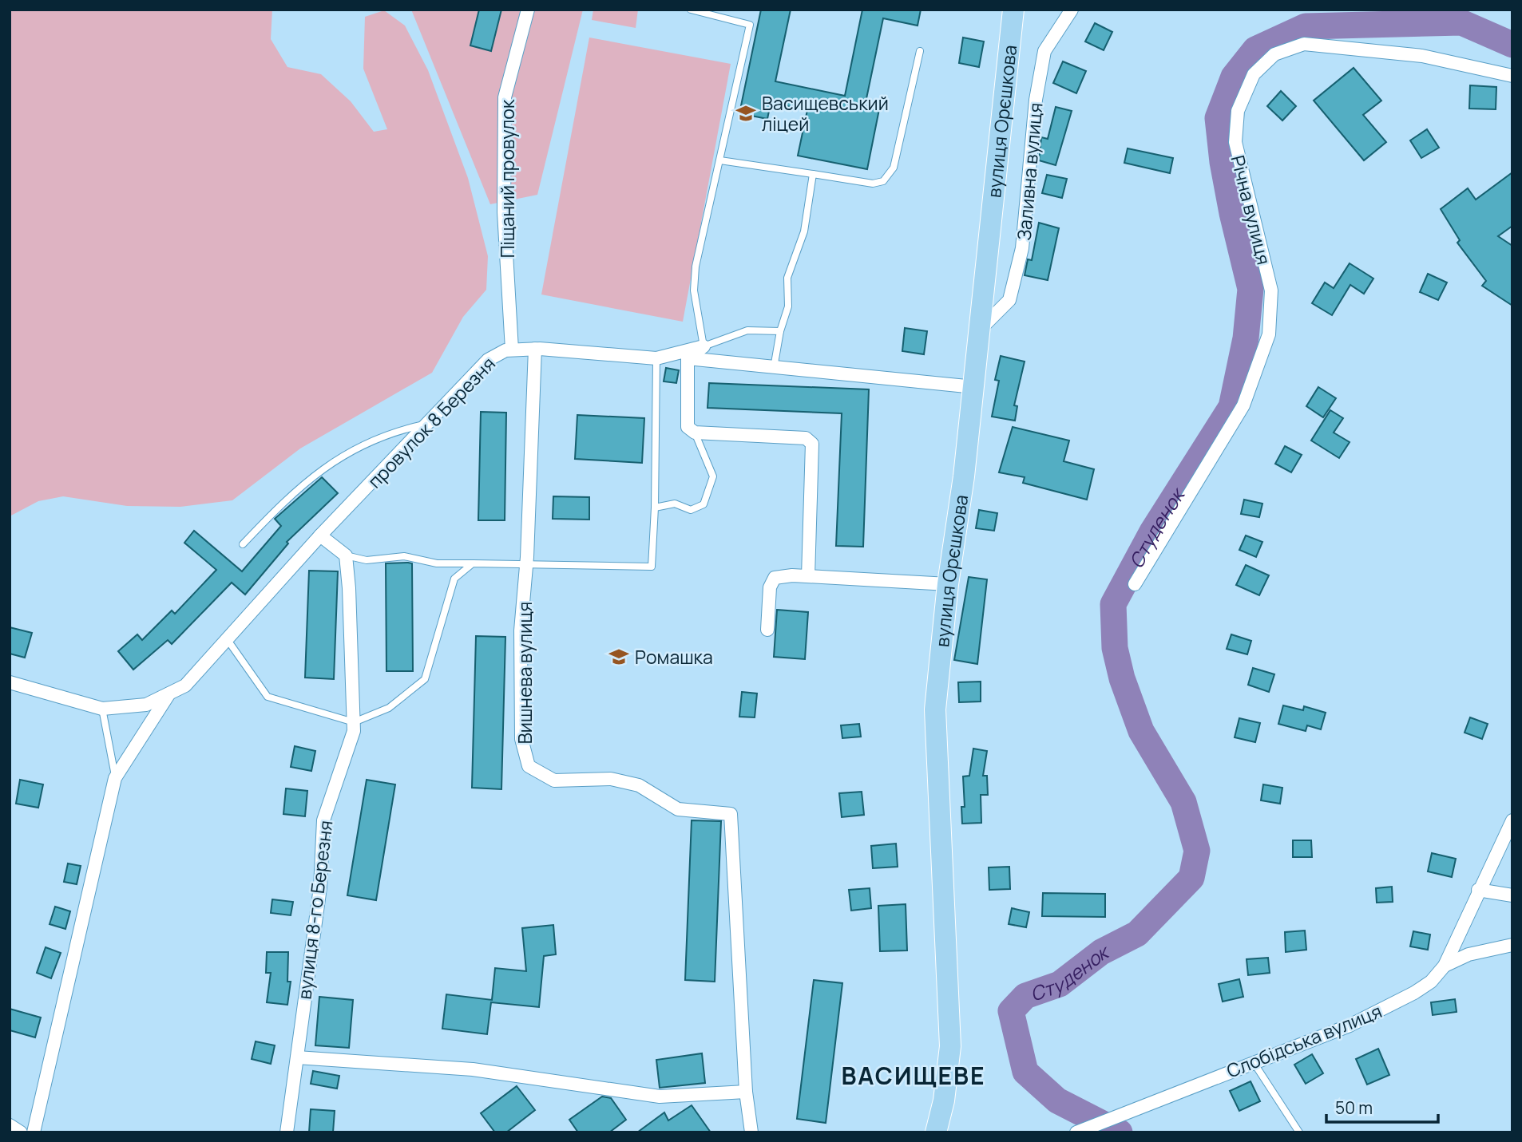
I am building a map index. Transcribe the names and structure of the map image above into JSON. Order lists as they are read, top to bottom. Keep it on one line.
{"streets":{"main road":["вулиця Орєшкова"],"street":["Заливна вулиця","Піщаний провулок","Річна вулиця","провулок 8 Березня","Вишнева вулиця","вулиця 8-го Березня","Слобідська вулиця"]},"crossings":[["вулиця Орєшкова","Заливна вулиця"],["Піщаний провулок","провулок 8 Березня"],["провулок 8 Березня","Вишнева вулиця"]],"districts":["ВАСИЩЕВЕ"],"water":["Студенок"],"places":{"school or university":["Васищевський ліцей","Ромашка"]},"scale_bar":"50 m"}
